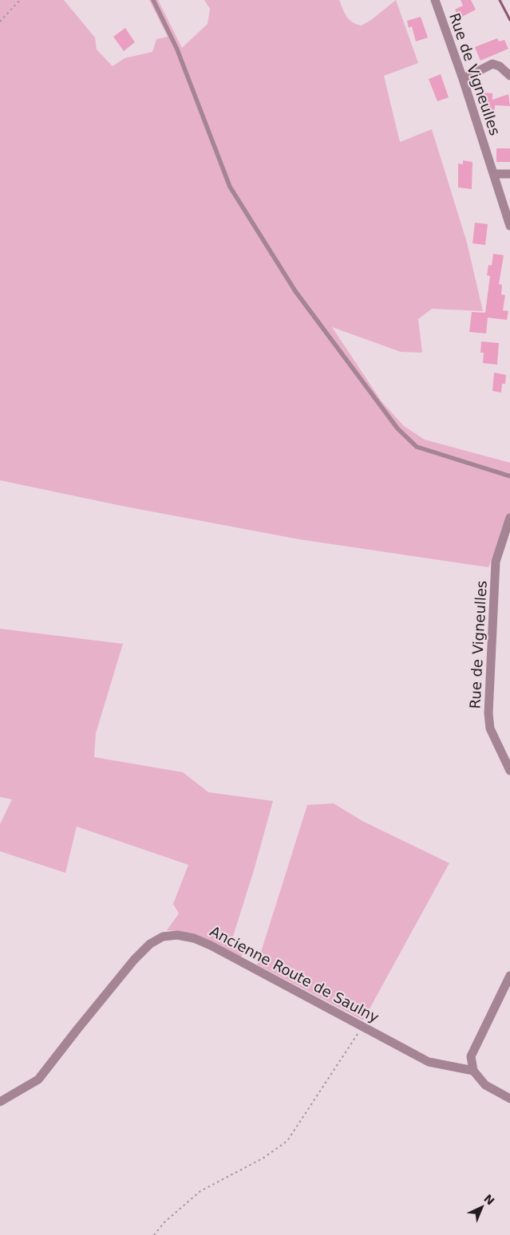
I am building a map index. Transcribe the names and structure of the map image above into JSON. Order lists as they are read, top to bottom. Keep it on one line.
{"streets":{"street":["Rue de Vigneulles","Ancienne Route de Saulny"]},"north":"top right"}
